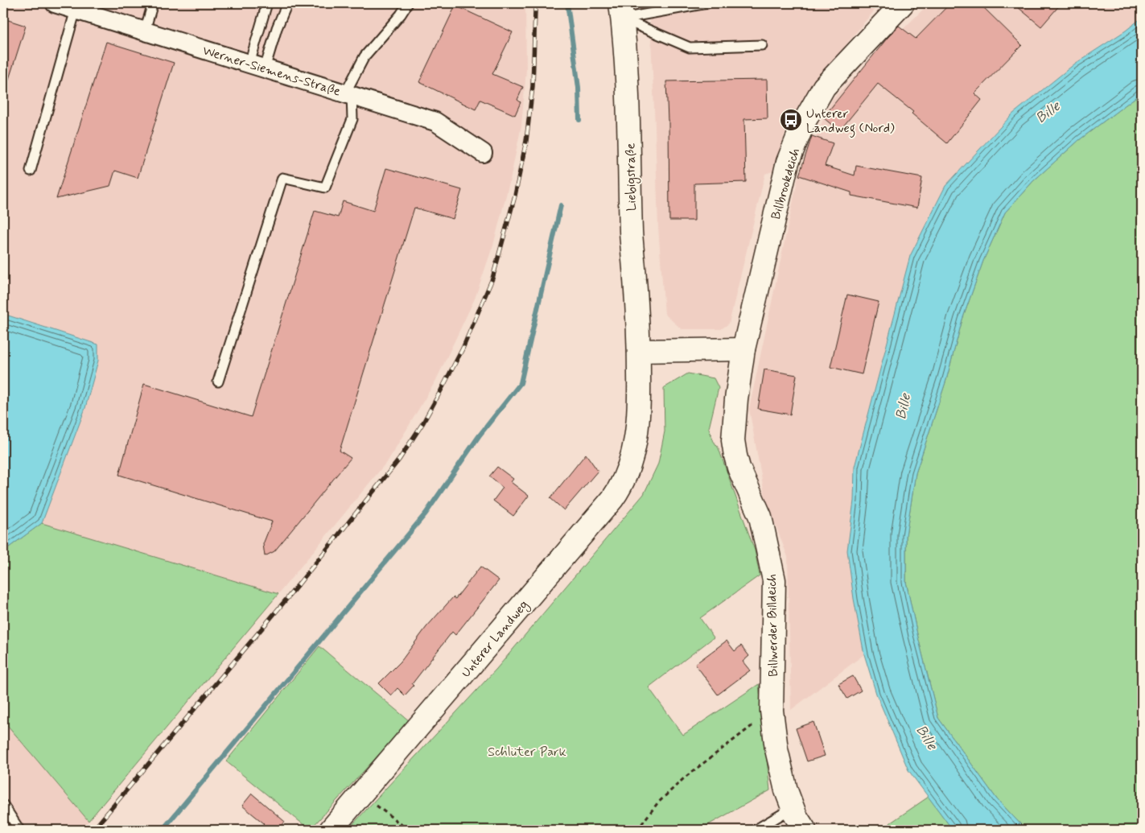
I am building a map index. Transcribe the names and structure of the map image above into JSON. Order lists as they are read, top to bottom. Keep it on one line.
{"streets":{"street":["Werner-Siemens-Straße","Liebigstraße","Billbrookdeich","Billwerder Billdeich","Unterer Landweg"]},"crossings":[["Liebigstraße","Unterer Landweg"],["Billbrookdeich","Billwerder Billdeich"]],"water":["Bille"],"parks":["Schlüter Park"],"places":{"bus stop":["Unterer Landweg (Nord)"]}}
